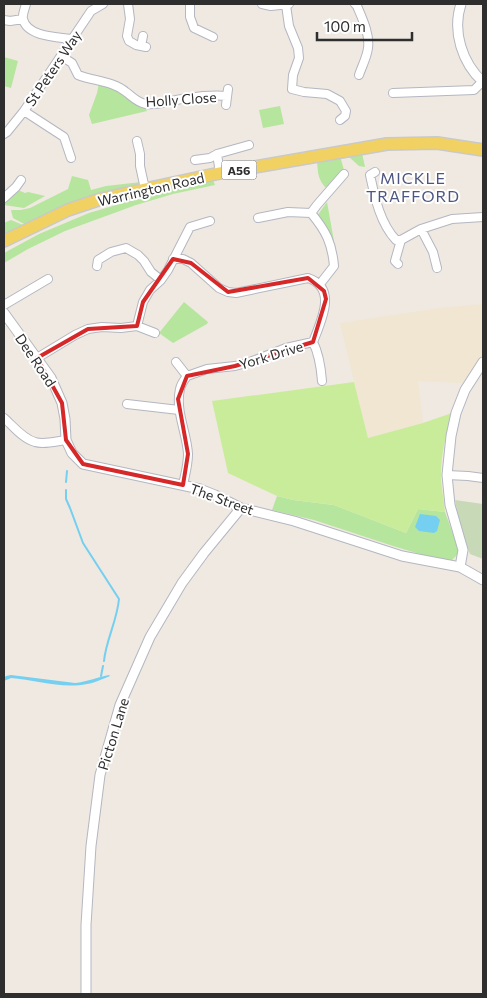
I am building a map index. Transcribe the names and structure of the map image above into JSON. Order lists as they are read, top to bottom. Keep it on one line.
{"streets":{"main road":["A56","Warrington Road"],"street":["St Peters Way","Holly Close","York Drive","Dee Road","The Street","Picton Lane"]},"crossings":[["St Peters Way","Holly Close"],["Dee Road","The Street"],["The Street","Picton Lane"]],"districts":["MICKLE TRAFFORD"],"scale_bar":"100 m"}
